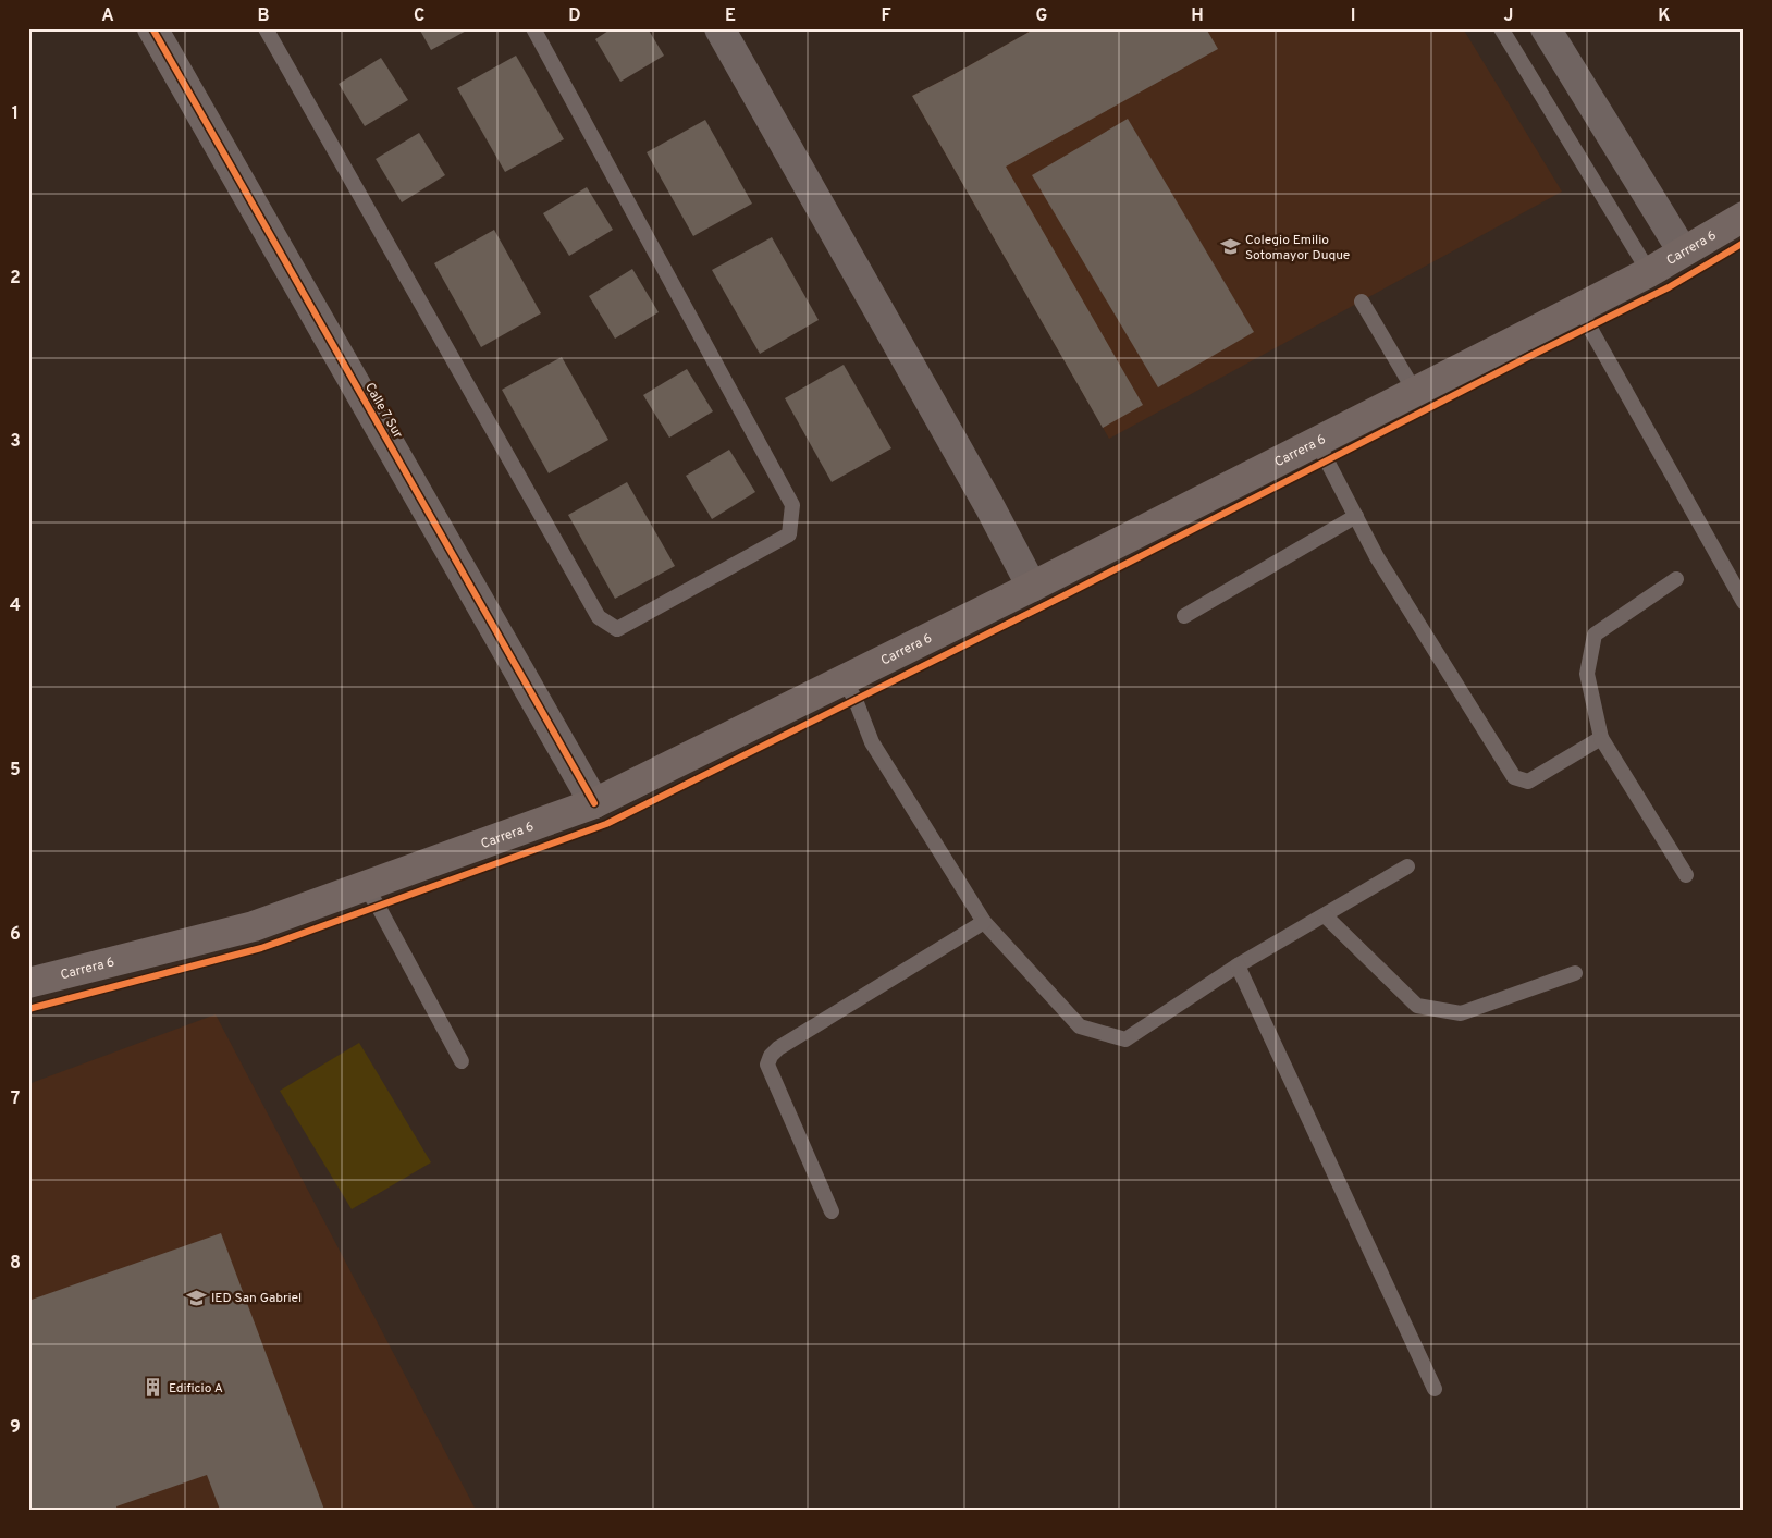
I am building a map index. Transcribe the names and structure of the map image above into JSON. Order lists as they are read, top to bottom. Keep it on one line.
{"streets":{"main road":["Carrera 6"],"street":["Calle 7 Sur"]},"crossings":[["Carrera 6","Calle 7 Sur"]],"places":{"school or university":["Colegio Emilio Sotomayor Duque","IED San Gabriel"],"building":["Edificio A"]},"grid":{"columns":["A","B","C","D","E","F","G","H","I","J","K"],"rows":["1","2","3","4","5","6","7","8","9"]}}
